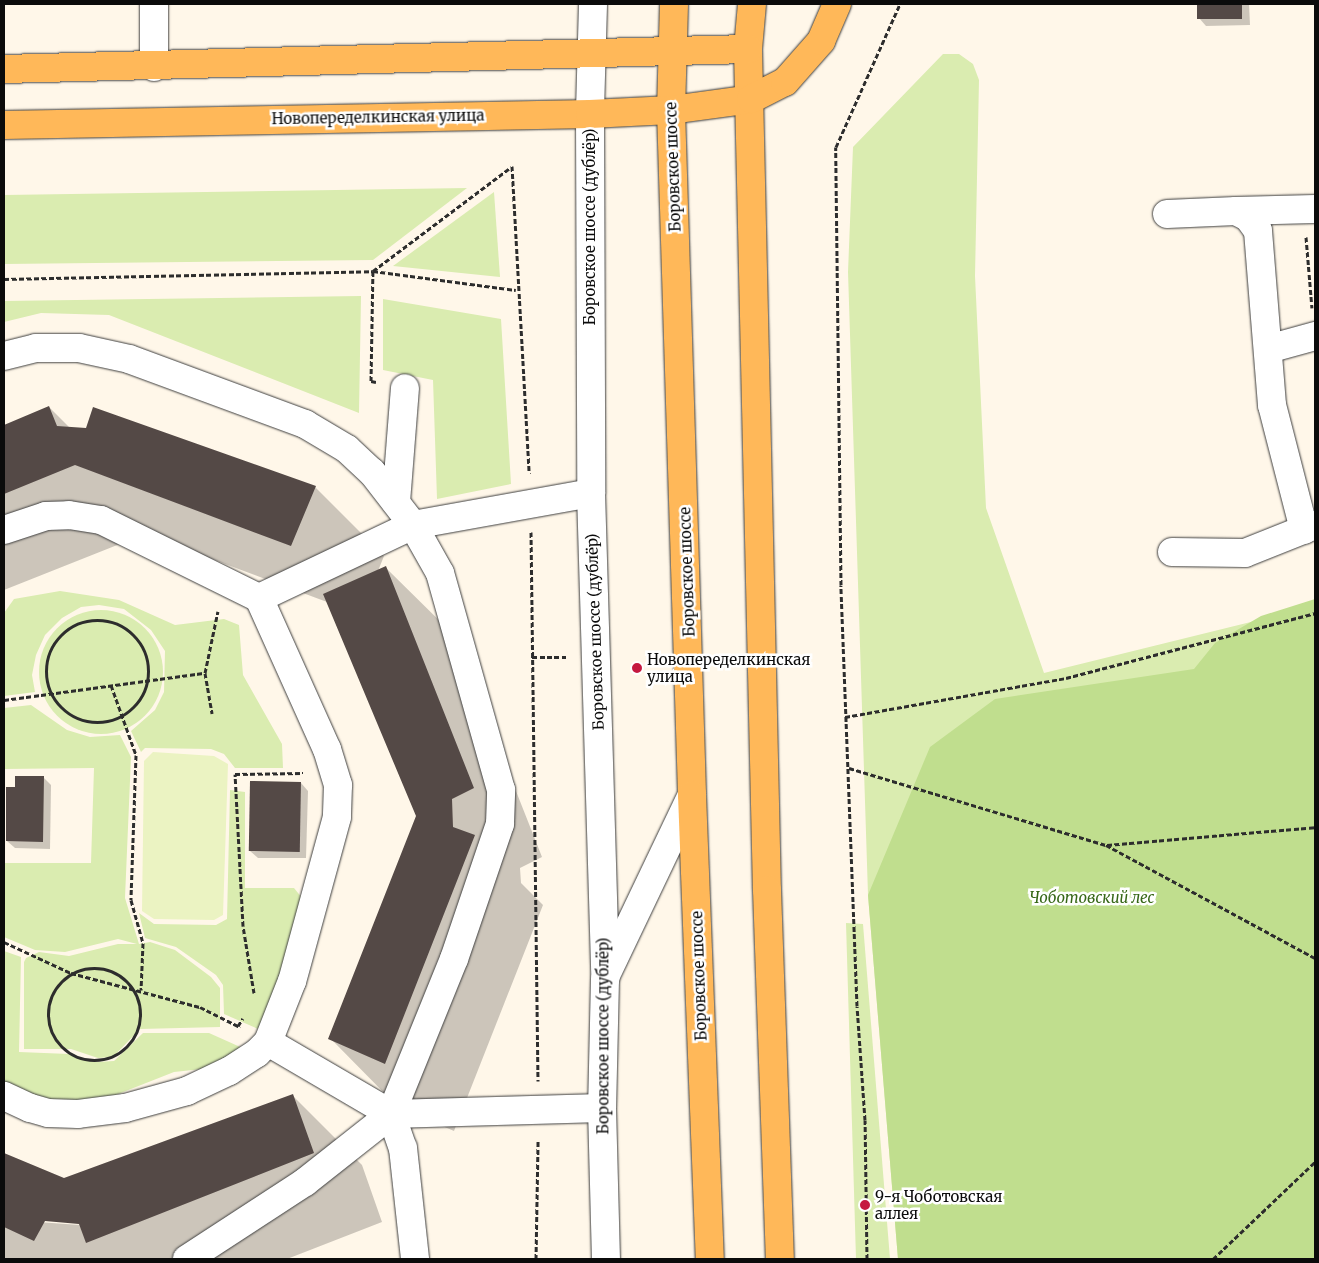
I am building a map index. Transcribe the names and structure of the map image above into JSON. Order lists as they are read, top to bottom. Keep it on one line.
{"streets":{"main road":["Новопеределкинская улица","Боровское шоссе"],"street":["Боровское шоссе (дублёр)"]},"crossings":[["Новопеределкинская улица","Боровское шоссе"],["Новопеределкинская улица","Боровское шоссе (дублёр)"]],"parks":["Чоботовский лес"],"places":["Новопеределкинская улица","9-я Чоботовская аллея"]}
